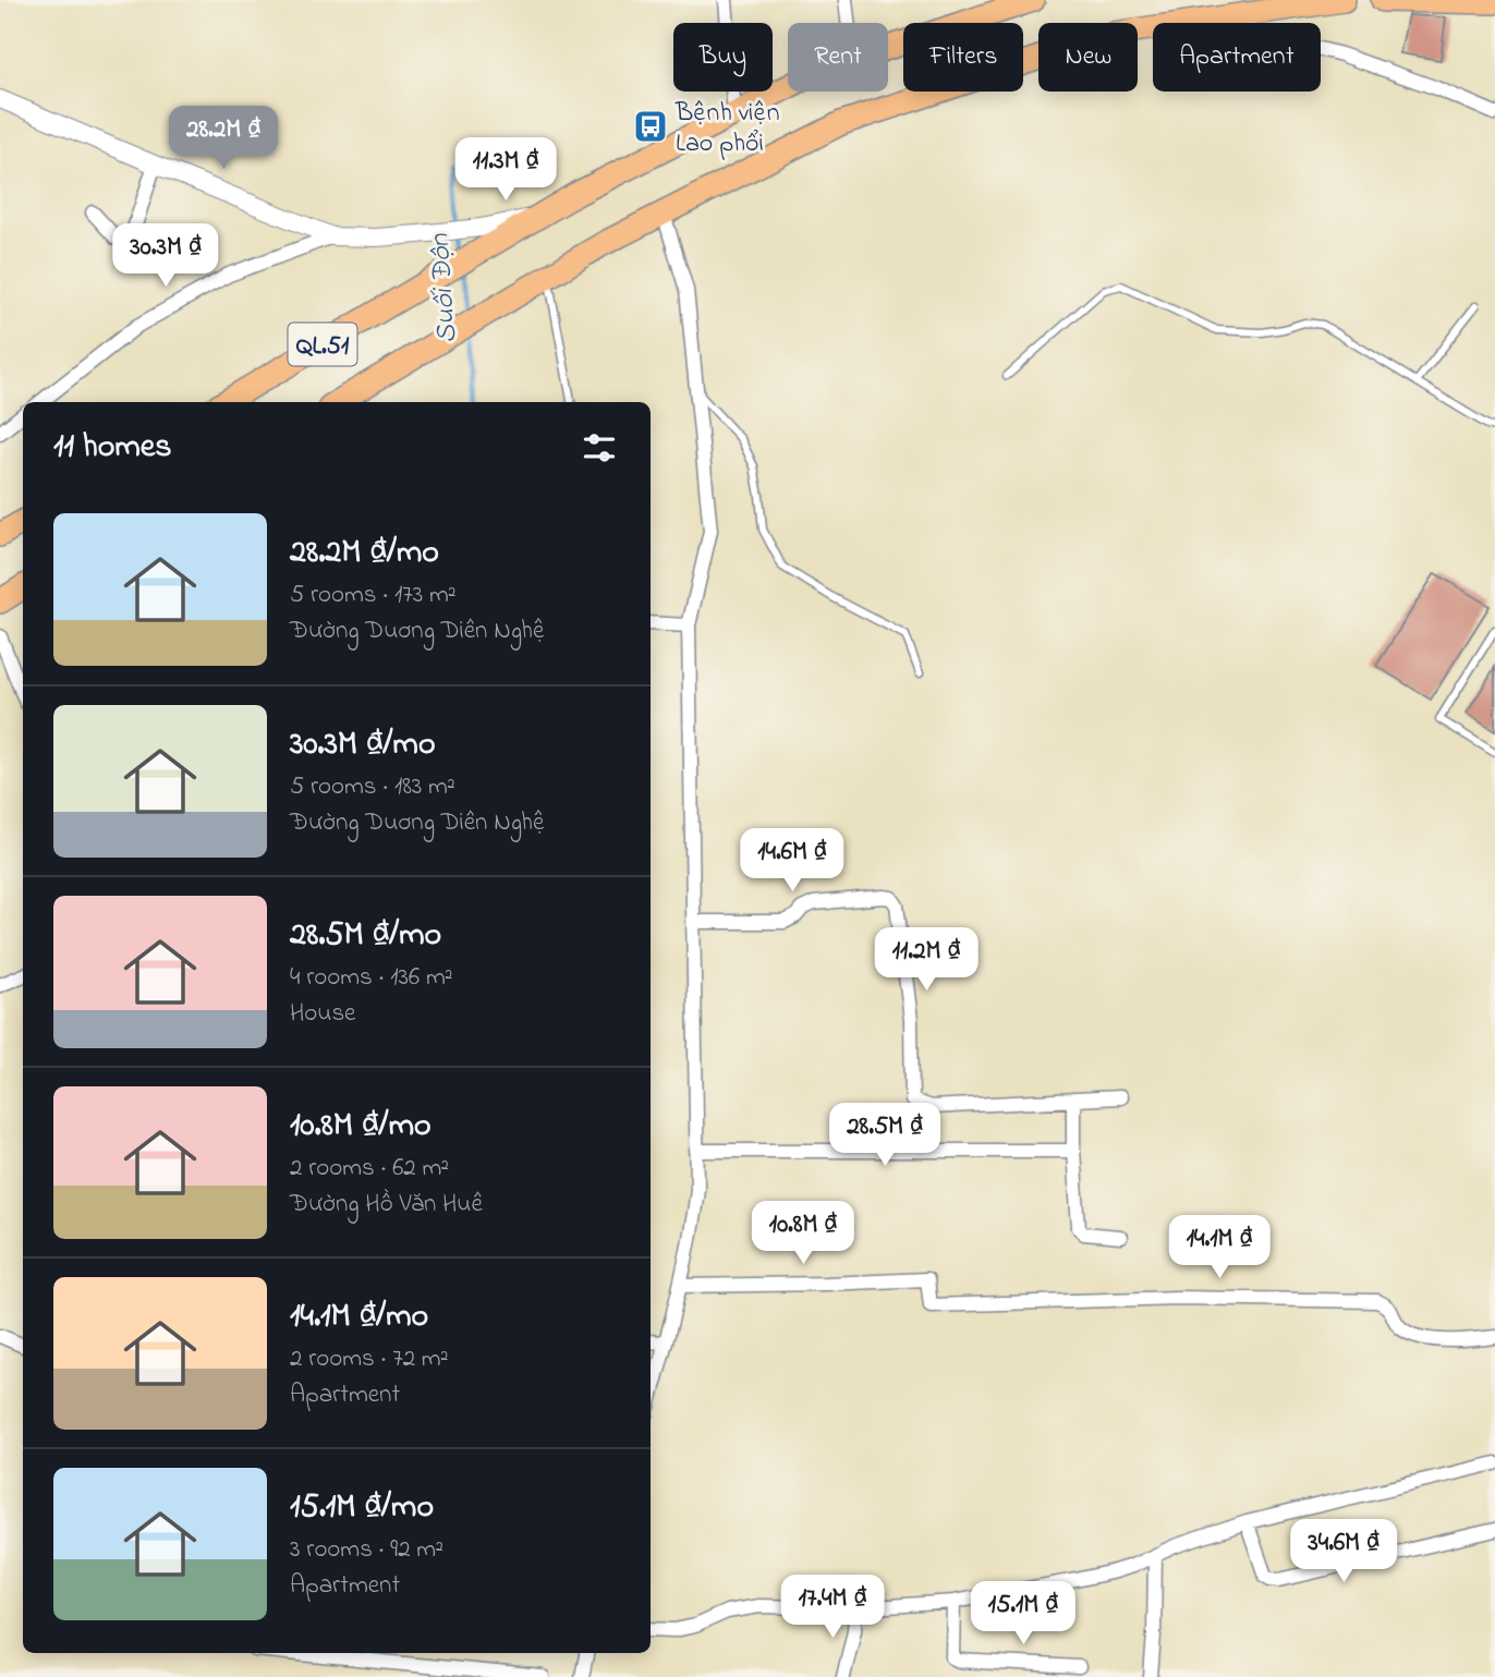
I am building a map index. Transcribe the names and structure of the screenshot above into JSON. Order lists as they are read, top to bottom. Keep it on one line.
{"streets":{"highway":["QL.51"]},"water":["Suối Độn"],"places":{"bus stop":["Bệnh viện Lao phổi"]},"page":{"chip":["Buy","Rent","Filters","New","Apartment"],"price":["28.2M ₫","11.3M ₫","30.3M ₫","14.6M ₫","11.2M ₫","28.5M ₫","10.8M ₫","14.1M ₫","34.6M ₫","17.4M ₫","15.1M ₫"],"heading":"11 homes","list":[{"name":"28.2M ₫/mo","note":"5 rooms · 173 m² · Đường Duơng Diên Nghệ"},{"name":"30.3M ₫/mo","note":"5 rooms · 183 m² · Đường Duơng Diên Nghệ"},{"name":"28.5M ₫/mo","note":"4 rooms · 136 m² · House"},{"name":"10.8M ₫/mo","note":"2 rooms · 62 m² · Đường Hồ Văn Huê"},{"name":"14.1M ₫/mo","note":"2 rooms · 72 m² · Apartment"},{"name":"15.1M ₫/mo","note":"3 rooms · 92 m² · Apartment"}]}}
